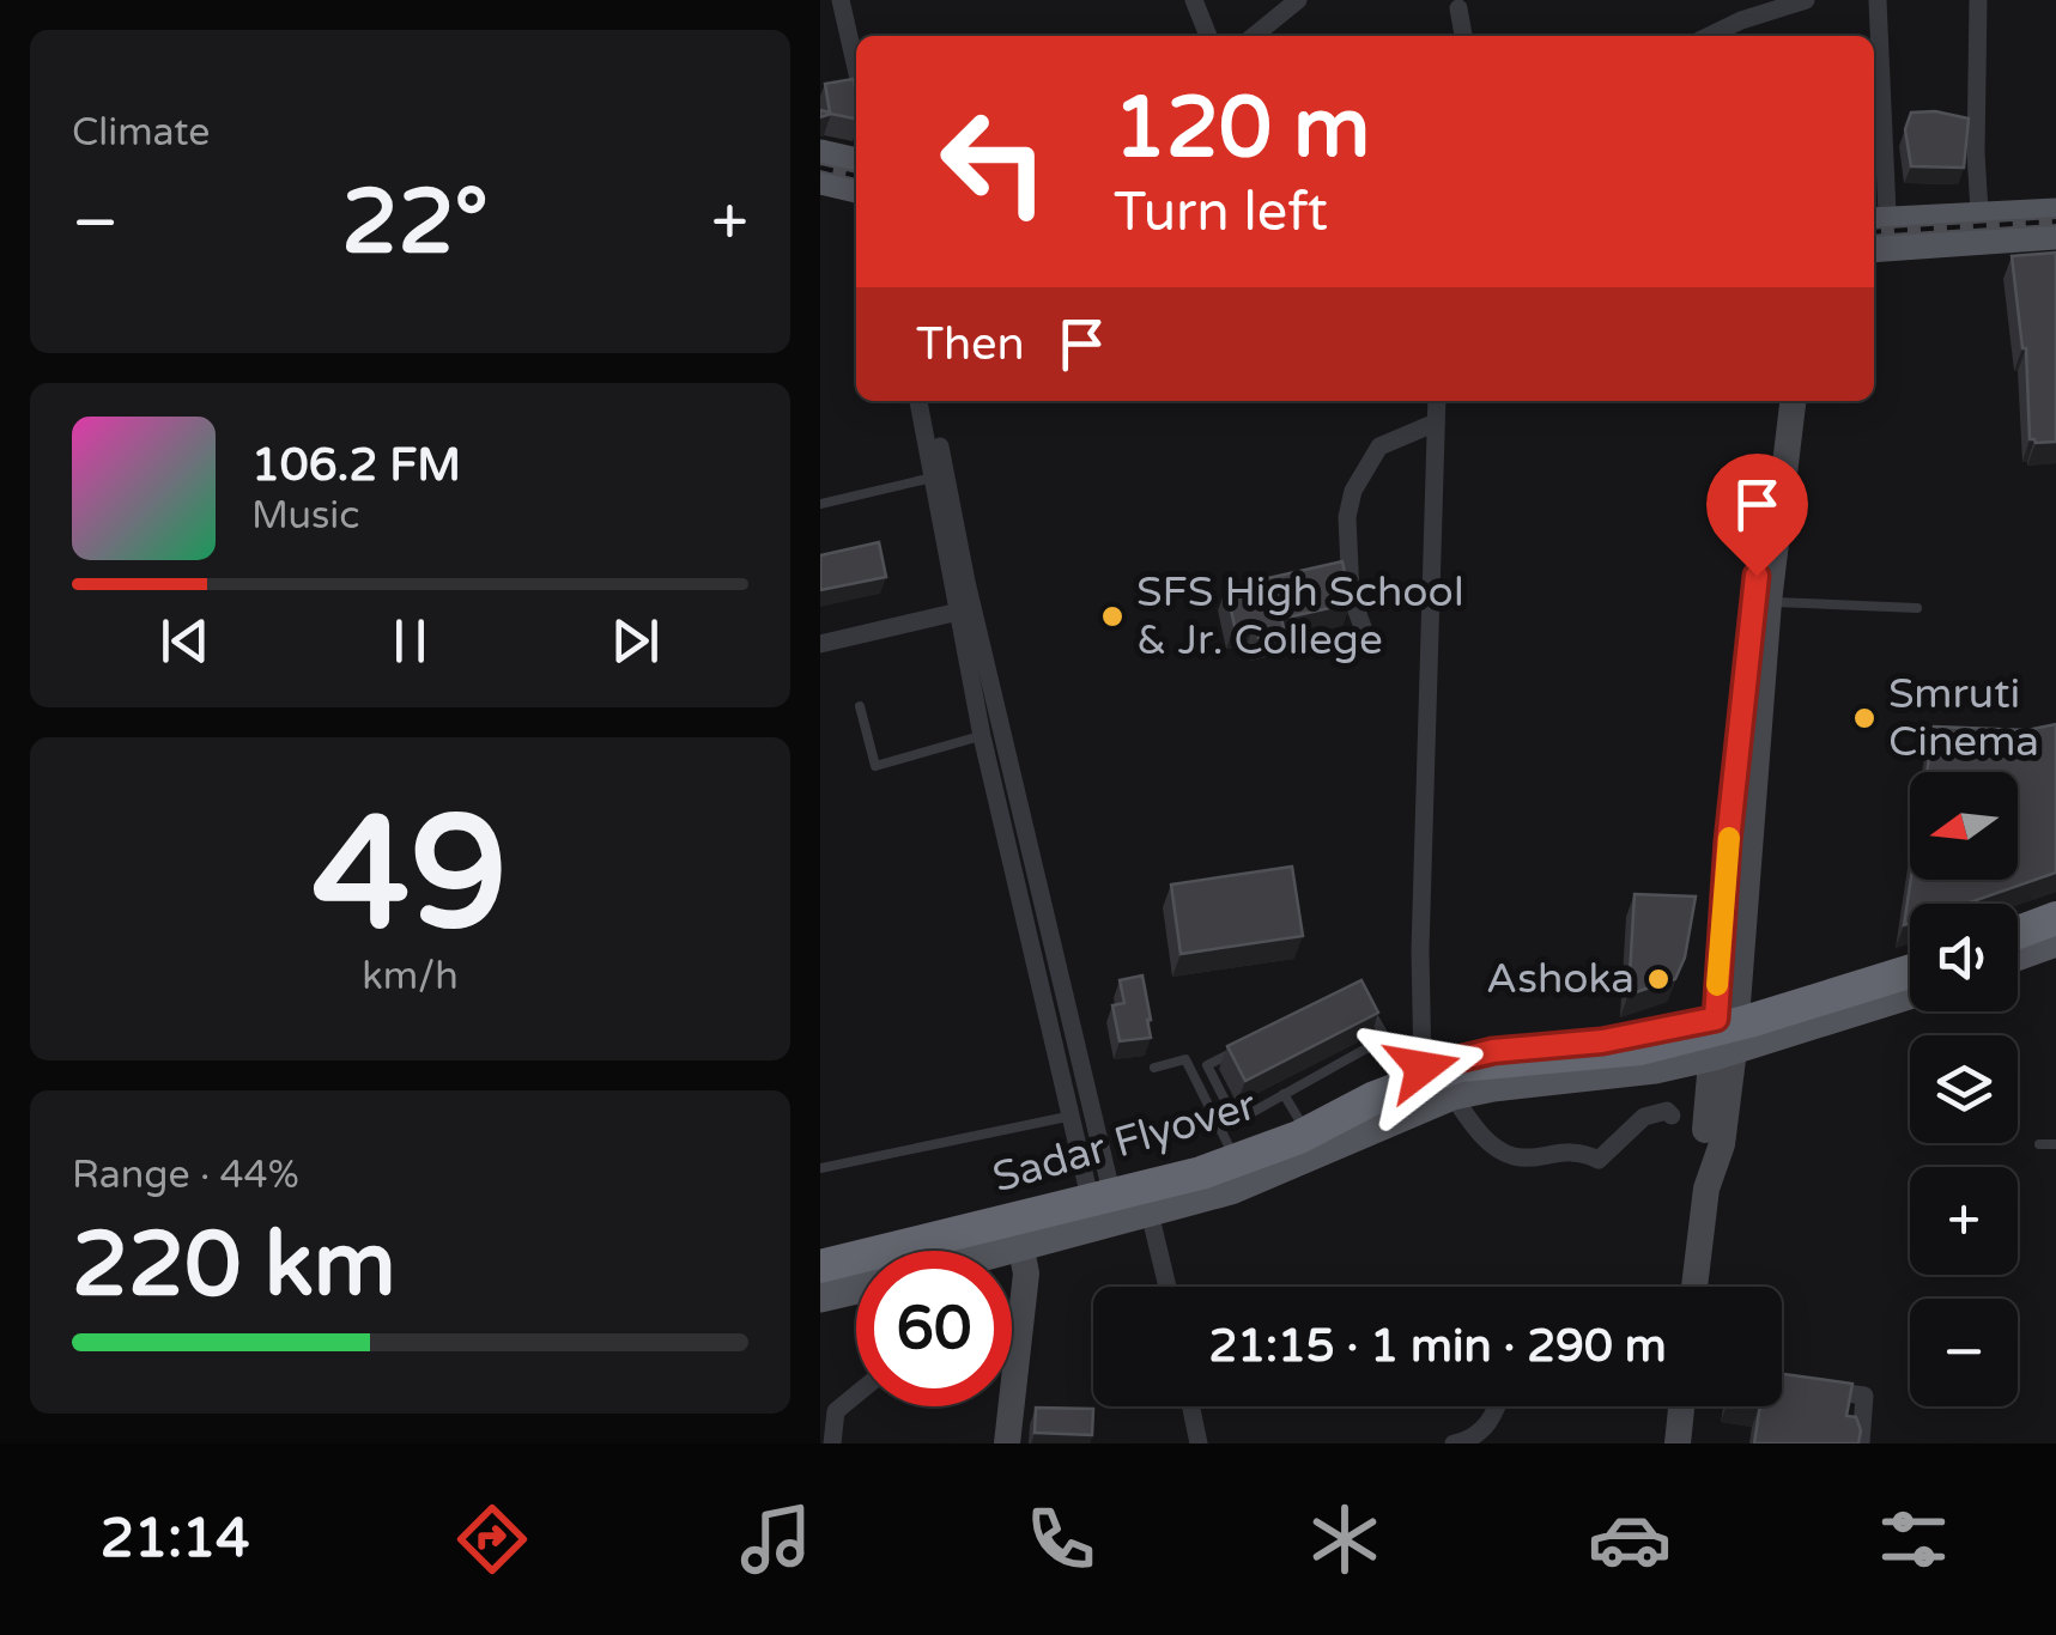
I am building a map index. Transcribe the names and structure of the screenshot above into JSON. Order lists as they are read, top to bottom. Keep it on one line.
{"streets":{"highway":["Sadar Flyover"]},"places":["SFS High School & Jr. College","Smruti Cinema","Ashoka"],"north":"left","page":{"tile":["Climate",["49","km/h"],["Range · 44%","220 km"]],"turn":["120 m","Turn left"],"heat":["−","22°","+"],"then":"Then","song":["106.2 FM","Music"],"map_buttons":["+","−"],"limit":"60","trip":"21:15 · 1 min · 290 m","tabs":"21:14"}}
